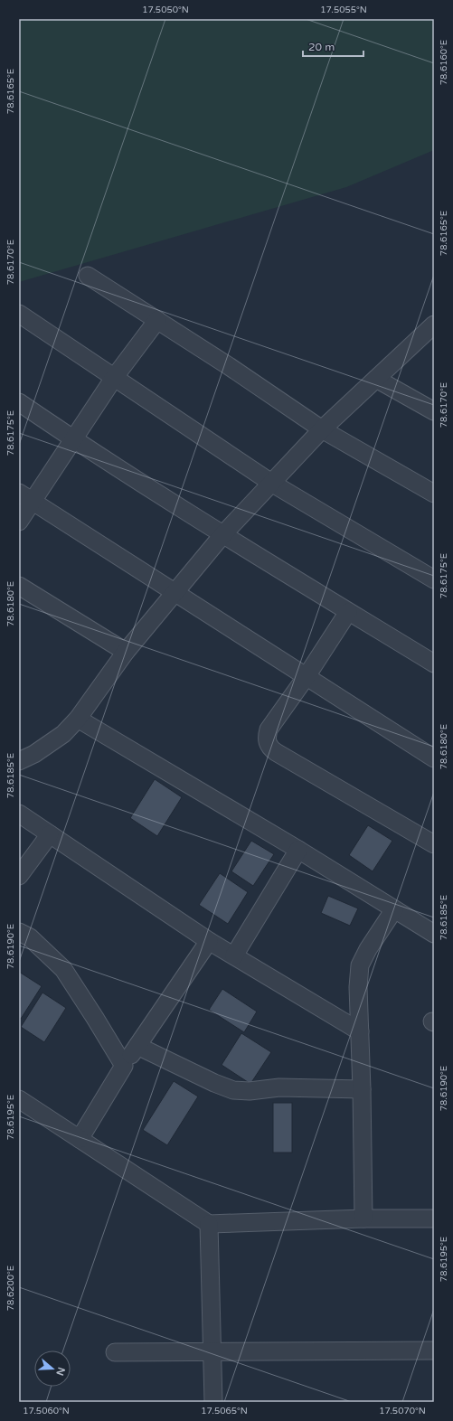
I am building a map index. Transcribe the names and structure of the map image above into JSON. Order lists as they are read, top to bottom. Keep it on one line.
{"scale_bar":"20 m","north":"right","coordinates":["17.5050°N","17.5055°N","78.6160°E","78.6165°E","78.6170°E","78.6175°E","78.6180°E","78.6185°E","78.6190°E","78.6195°E","78.6200°E","17.5060°N","17.5065°N","17.5070°N"]}
